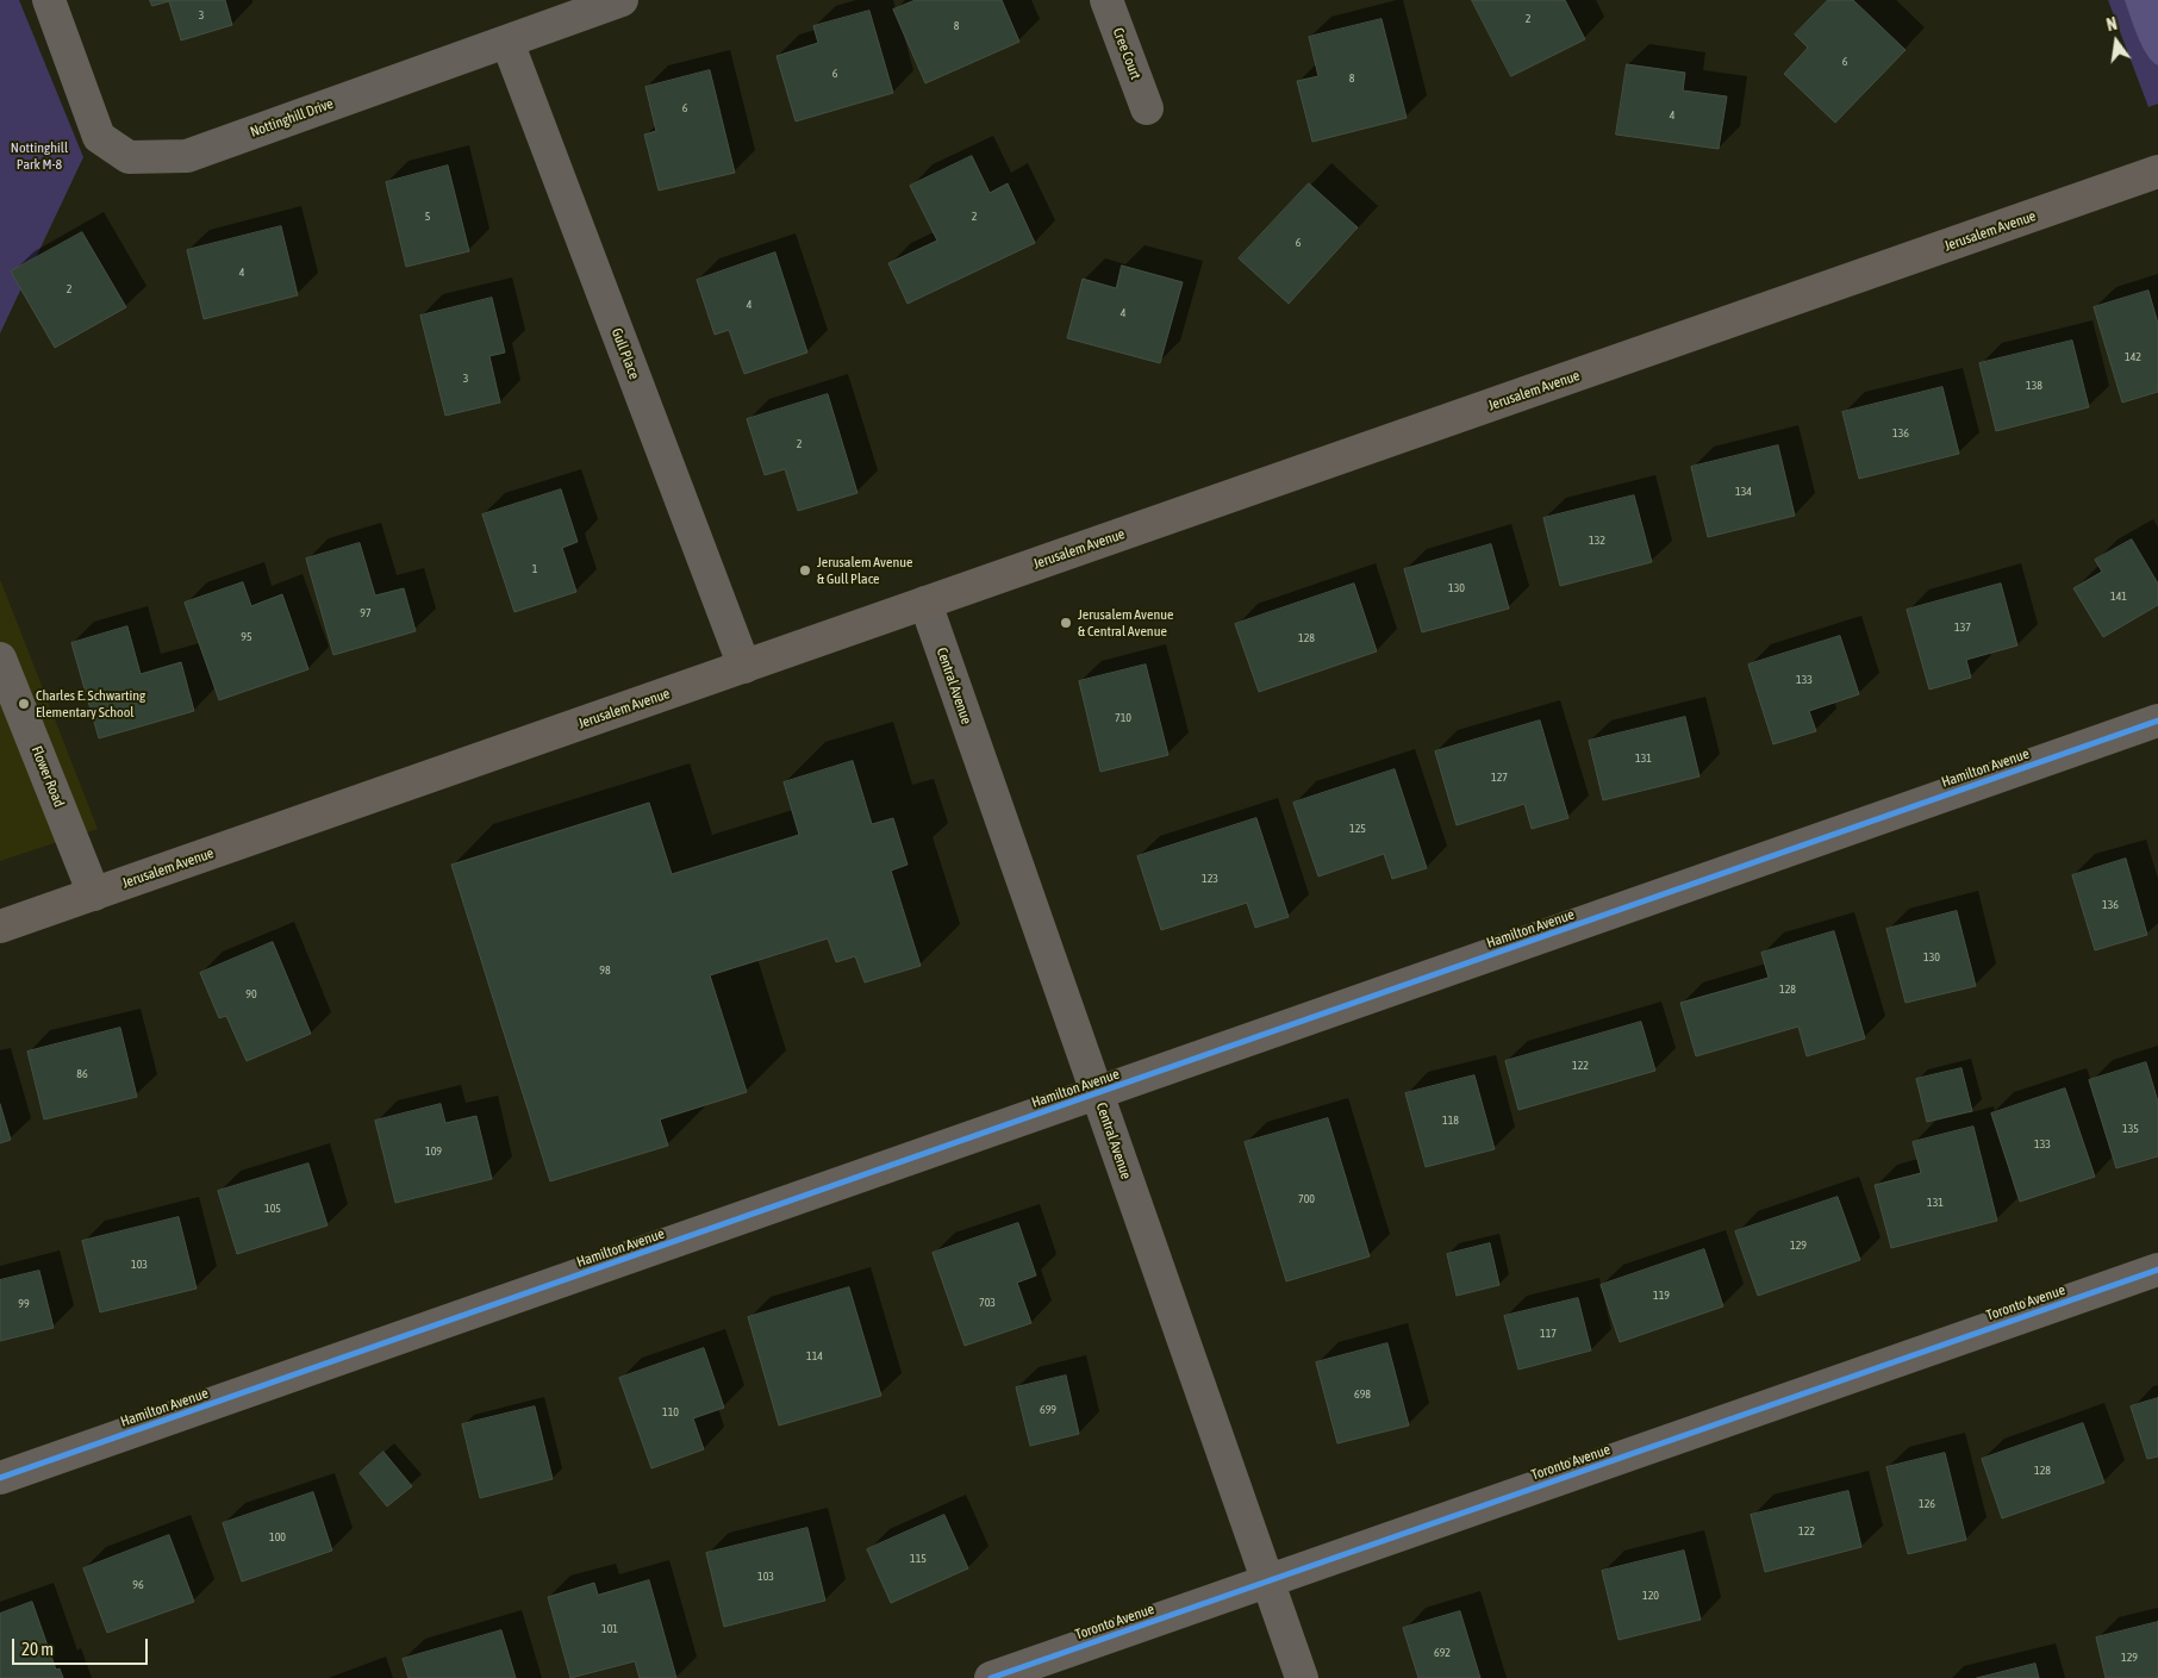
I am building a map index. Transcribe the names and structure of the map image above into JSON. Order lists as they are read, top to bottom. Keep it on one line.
{"streets":{"main road":["Jerusalem Avenue"],"street":["Cree Court","Nottinghill Drive","Gull Place","Central Avenue","Hamilton Avenue","Flower Road","Toronto Avenue"]},"crossings":[["Nottinghill Drive","Gull Place"],["Jerusalem Avenue","Gull Place"],["Jerusalem Avenue","Central Avenue"],["Jerusalem Avenue","Flower Road"],["Central Avenue","Hamilton Avenue"],["Central Avenue","Toronto Avenue"]],"parks":["Nottinghill Park M-8"],"places":["Jerusalem Avenue & Gull Place","Jerusalem Avenue & Central Avenue","Charles E. Schwarting Elementary School"],"house_numbers":["3","2","8","6","6","8","6","4","5","2","6","4","2","4","4","142","3","138","136","2","134","132","1","130","141","97","137","95","128","133","710","131","127","125","123","136","130","98","128","90","122","86","118","135","133","109","700","131","105","129","103","119","703","99","117","114","698","699","110","128","126","122","100","115","103","96","120","101","692","129"],"scale_bar":"20 m","north":"top"}
